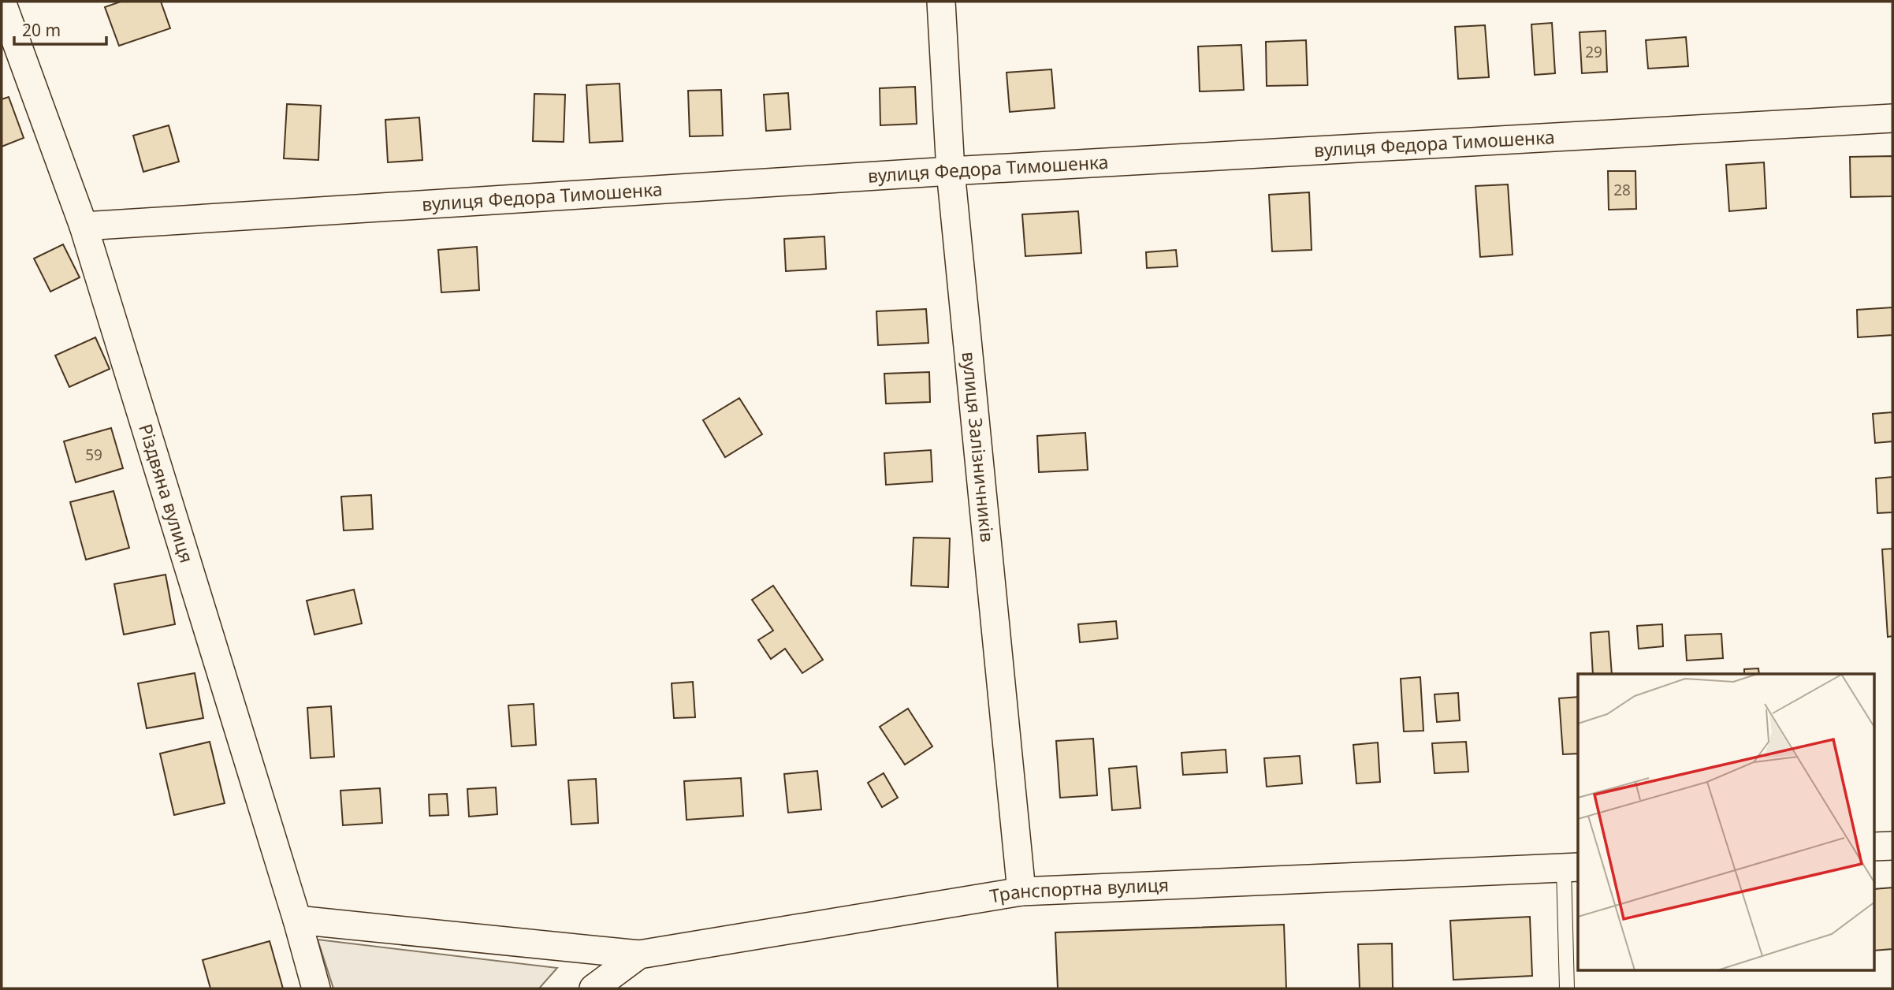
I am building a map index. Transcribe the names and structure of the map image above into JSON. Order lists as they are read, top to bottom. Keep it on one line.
{"streets":{"street":["вулиця Федора Тимошенка","вулиця Залізничників","Різдвяна вулиця","Транспортна вулиця"]},"crossings":[["вулиця Федора Тимошенка","вулиця Залізничників"],["вулиця Федора Тимошенка","Різдвяна вулиця"],["вулиця Залізничників","Транспортна вулиця"]],"house_numbers":["29","28","59"],"scale_bar":"20 m"}
